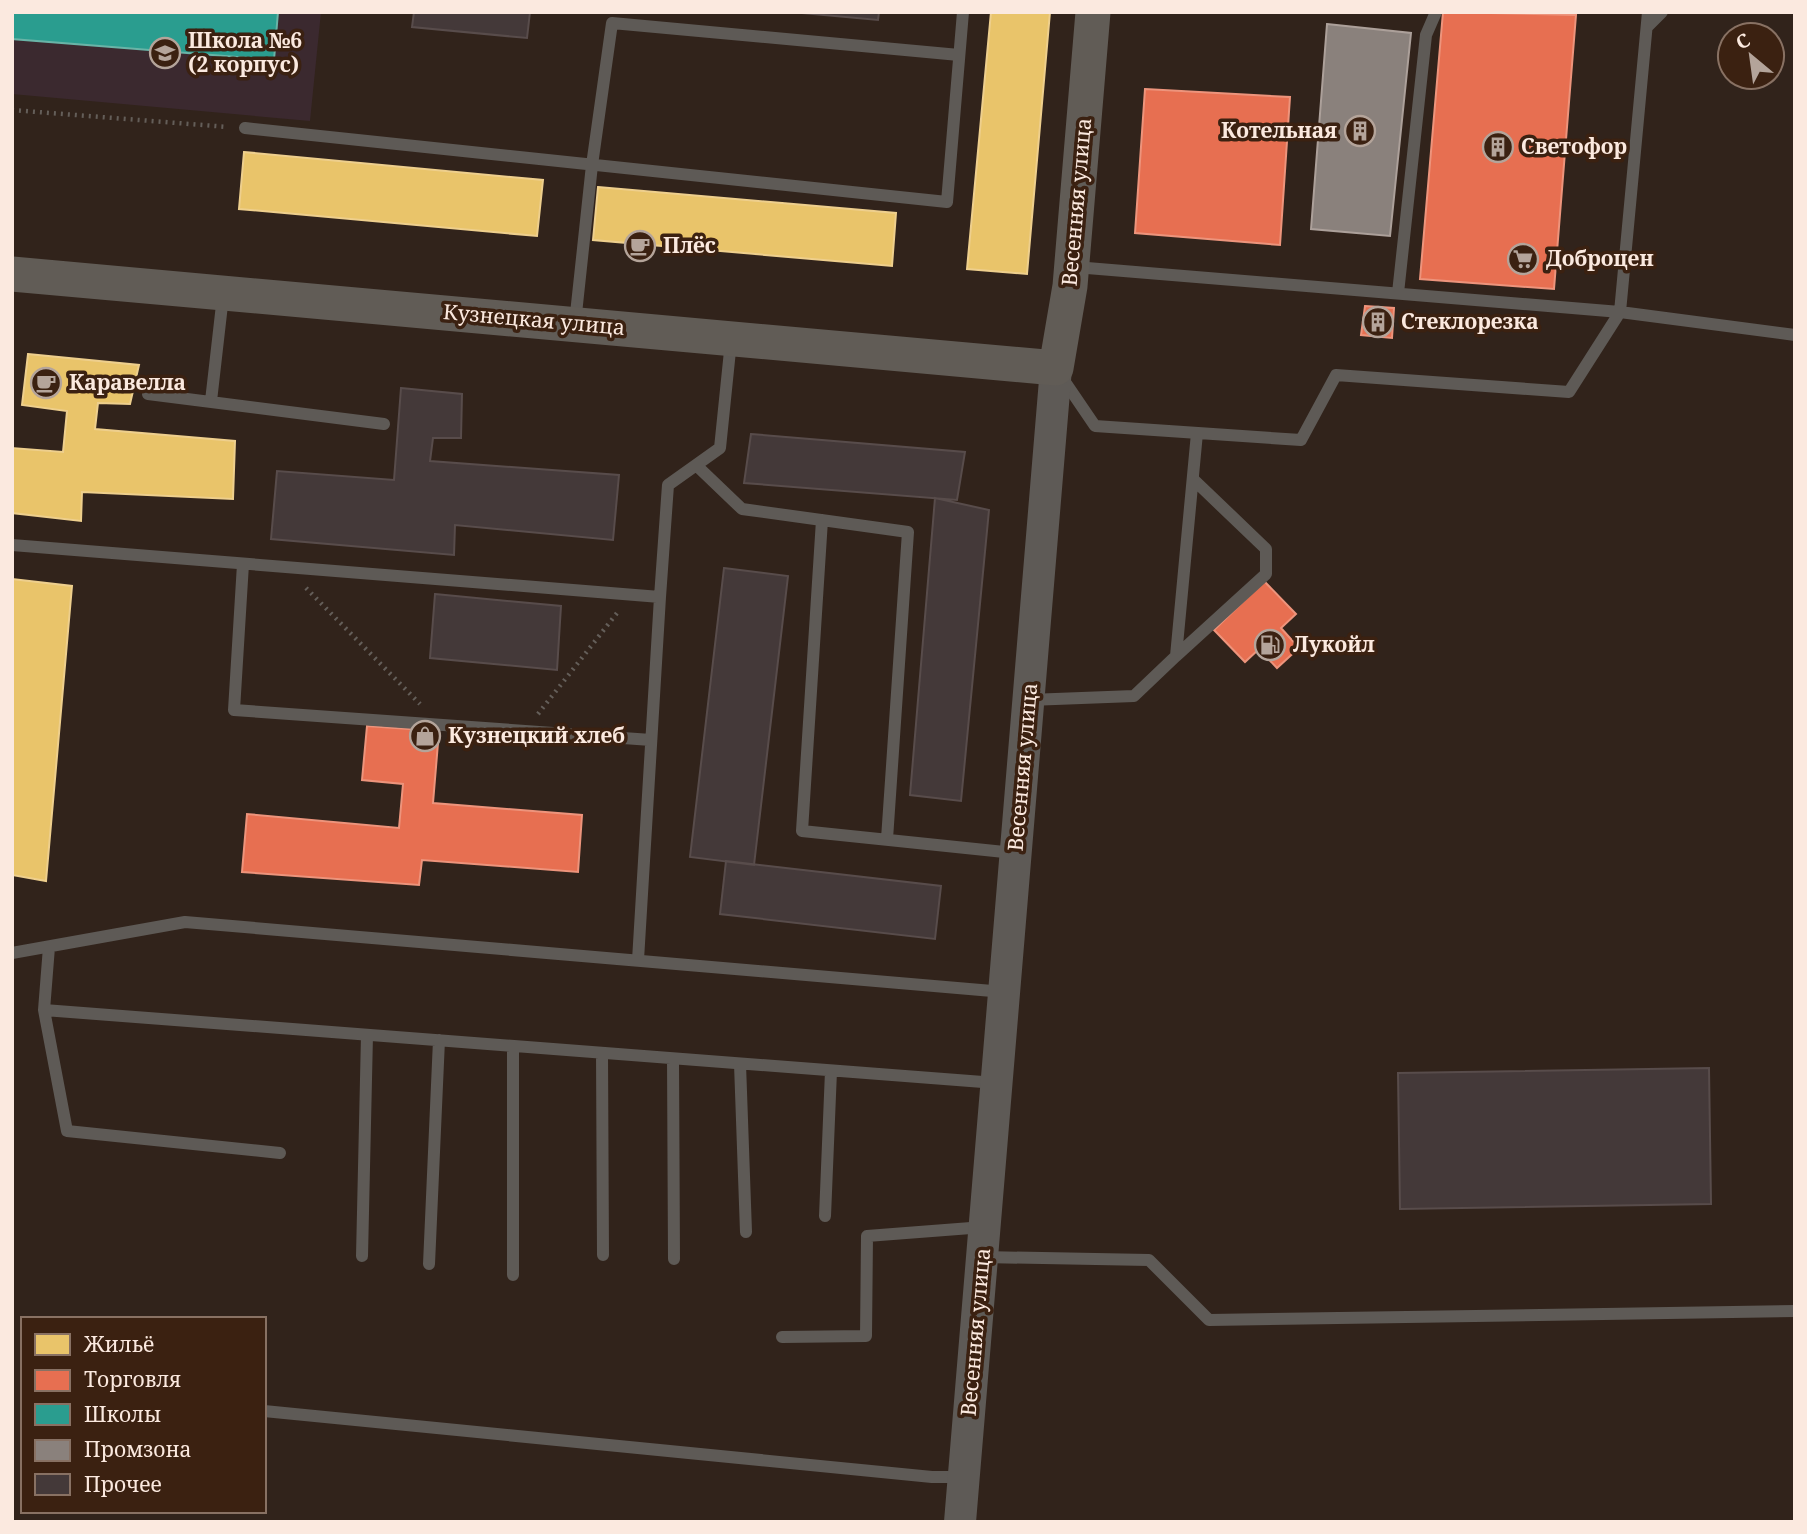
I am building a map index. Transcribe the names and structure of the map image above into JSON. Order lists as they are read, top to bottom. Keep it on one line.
{"streets":{"main road":["Весенняя улица","Кузнецкая улица"]},"crossings":[["Весенняя улица","Кузнецкая улица"]],"places":{"school or university":["Школа №6 (2 корпус)"],"building":["Котельная","Светофор","Стеклорезка"],"cafe":["Плёс","Каравелла"],"supermarket":["Доброцен"],"fuel station":["Лукойл"],"shop":["Кузнецкий хлеб"]},"legend":["Жильё","Торговля","Школы","Промзона","Прочее"],"north":"top left"}
